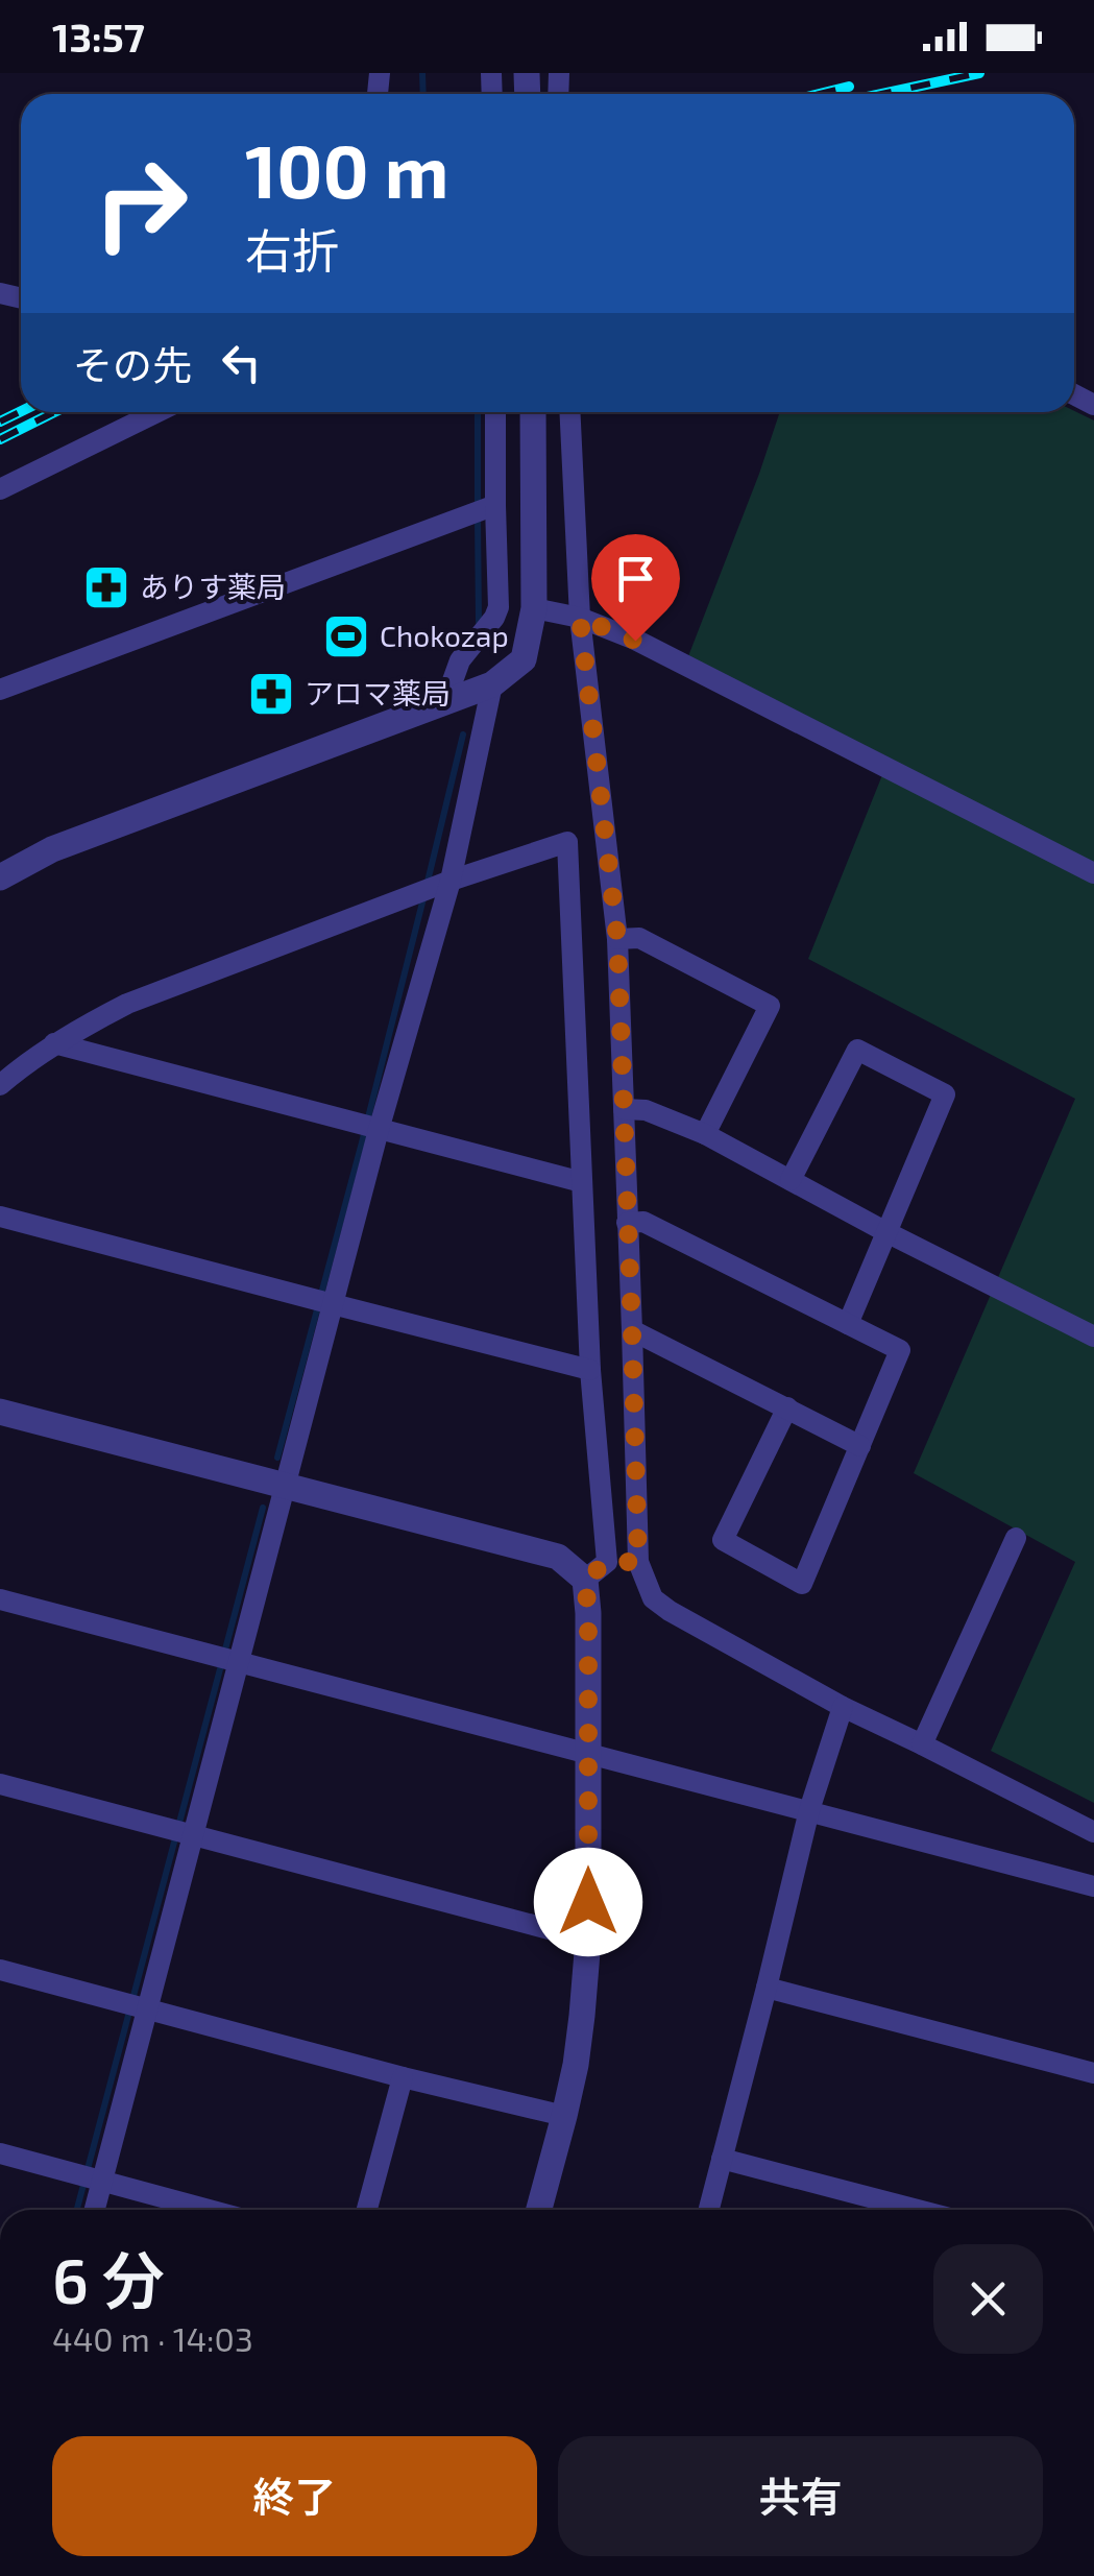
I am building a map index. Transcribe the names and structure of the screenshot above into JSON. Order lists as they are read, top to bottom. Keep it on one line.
{"places":{"pharmacy":["ありす薬局","アロマ薬局"],"sports":["Chokozap"]},"page":{"status":"13:57","turn":["100 m","右折"],"then":"その先","heading":["6 分","440 m · 14:03"],"buttons":["終了","共有"]}}
